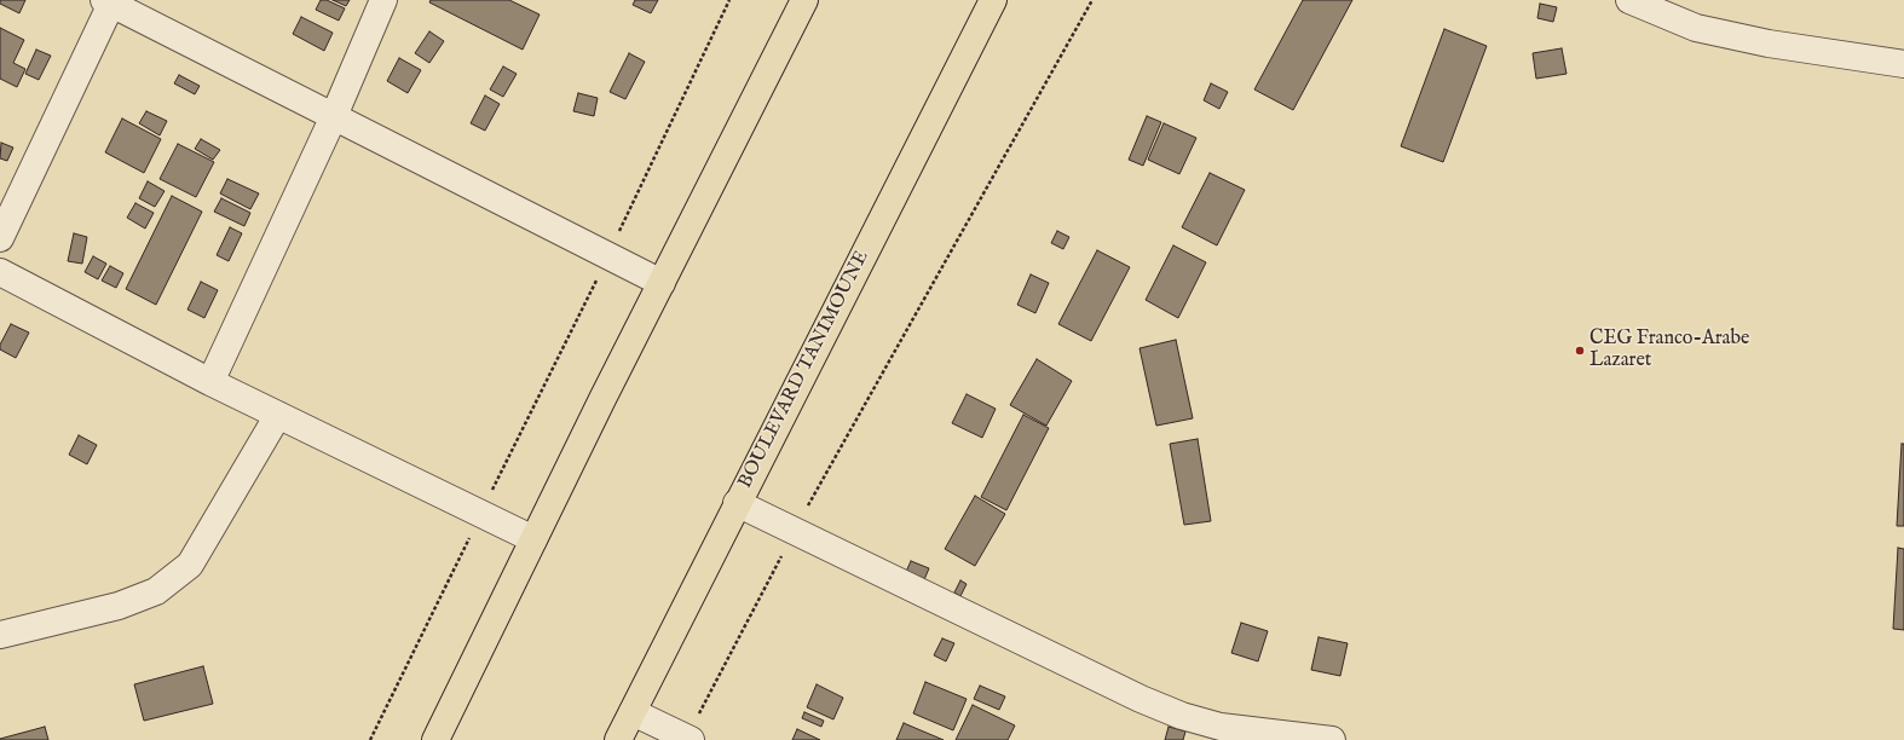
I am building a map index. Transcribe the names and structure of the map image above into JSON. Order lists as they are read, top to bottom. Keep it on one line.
{"streets":{"main road":["BOULEVARD TANIMOUNE"]},"places":["CEG Franco-Arabe Lazaret"]}
